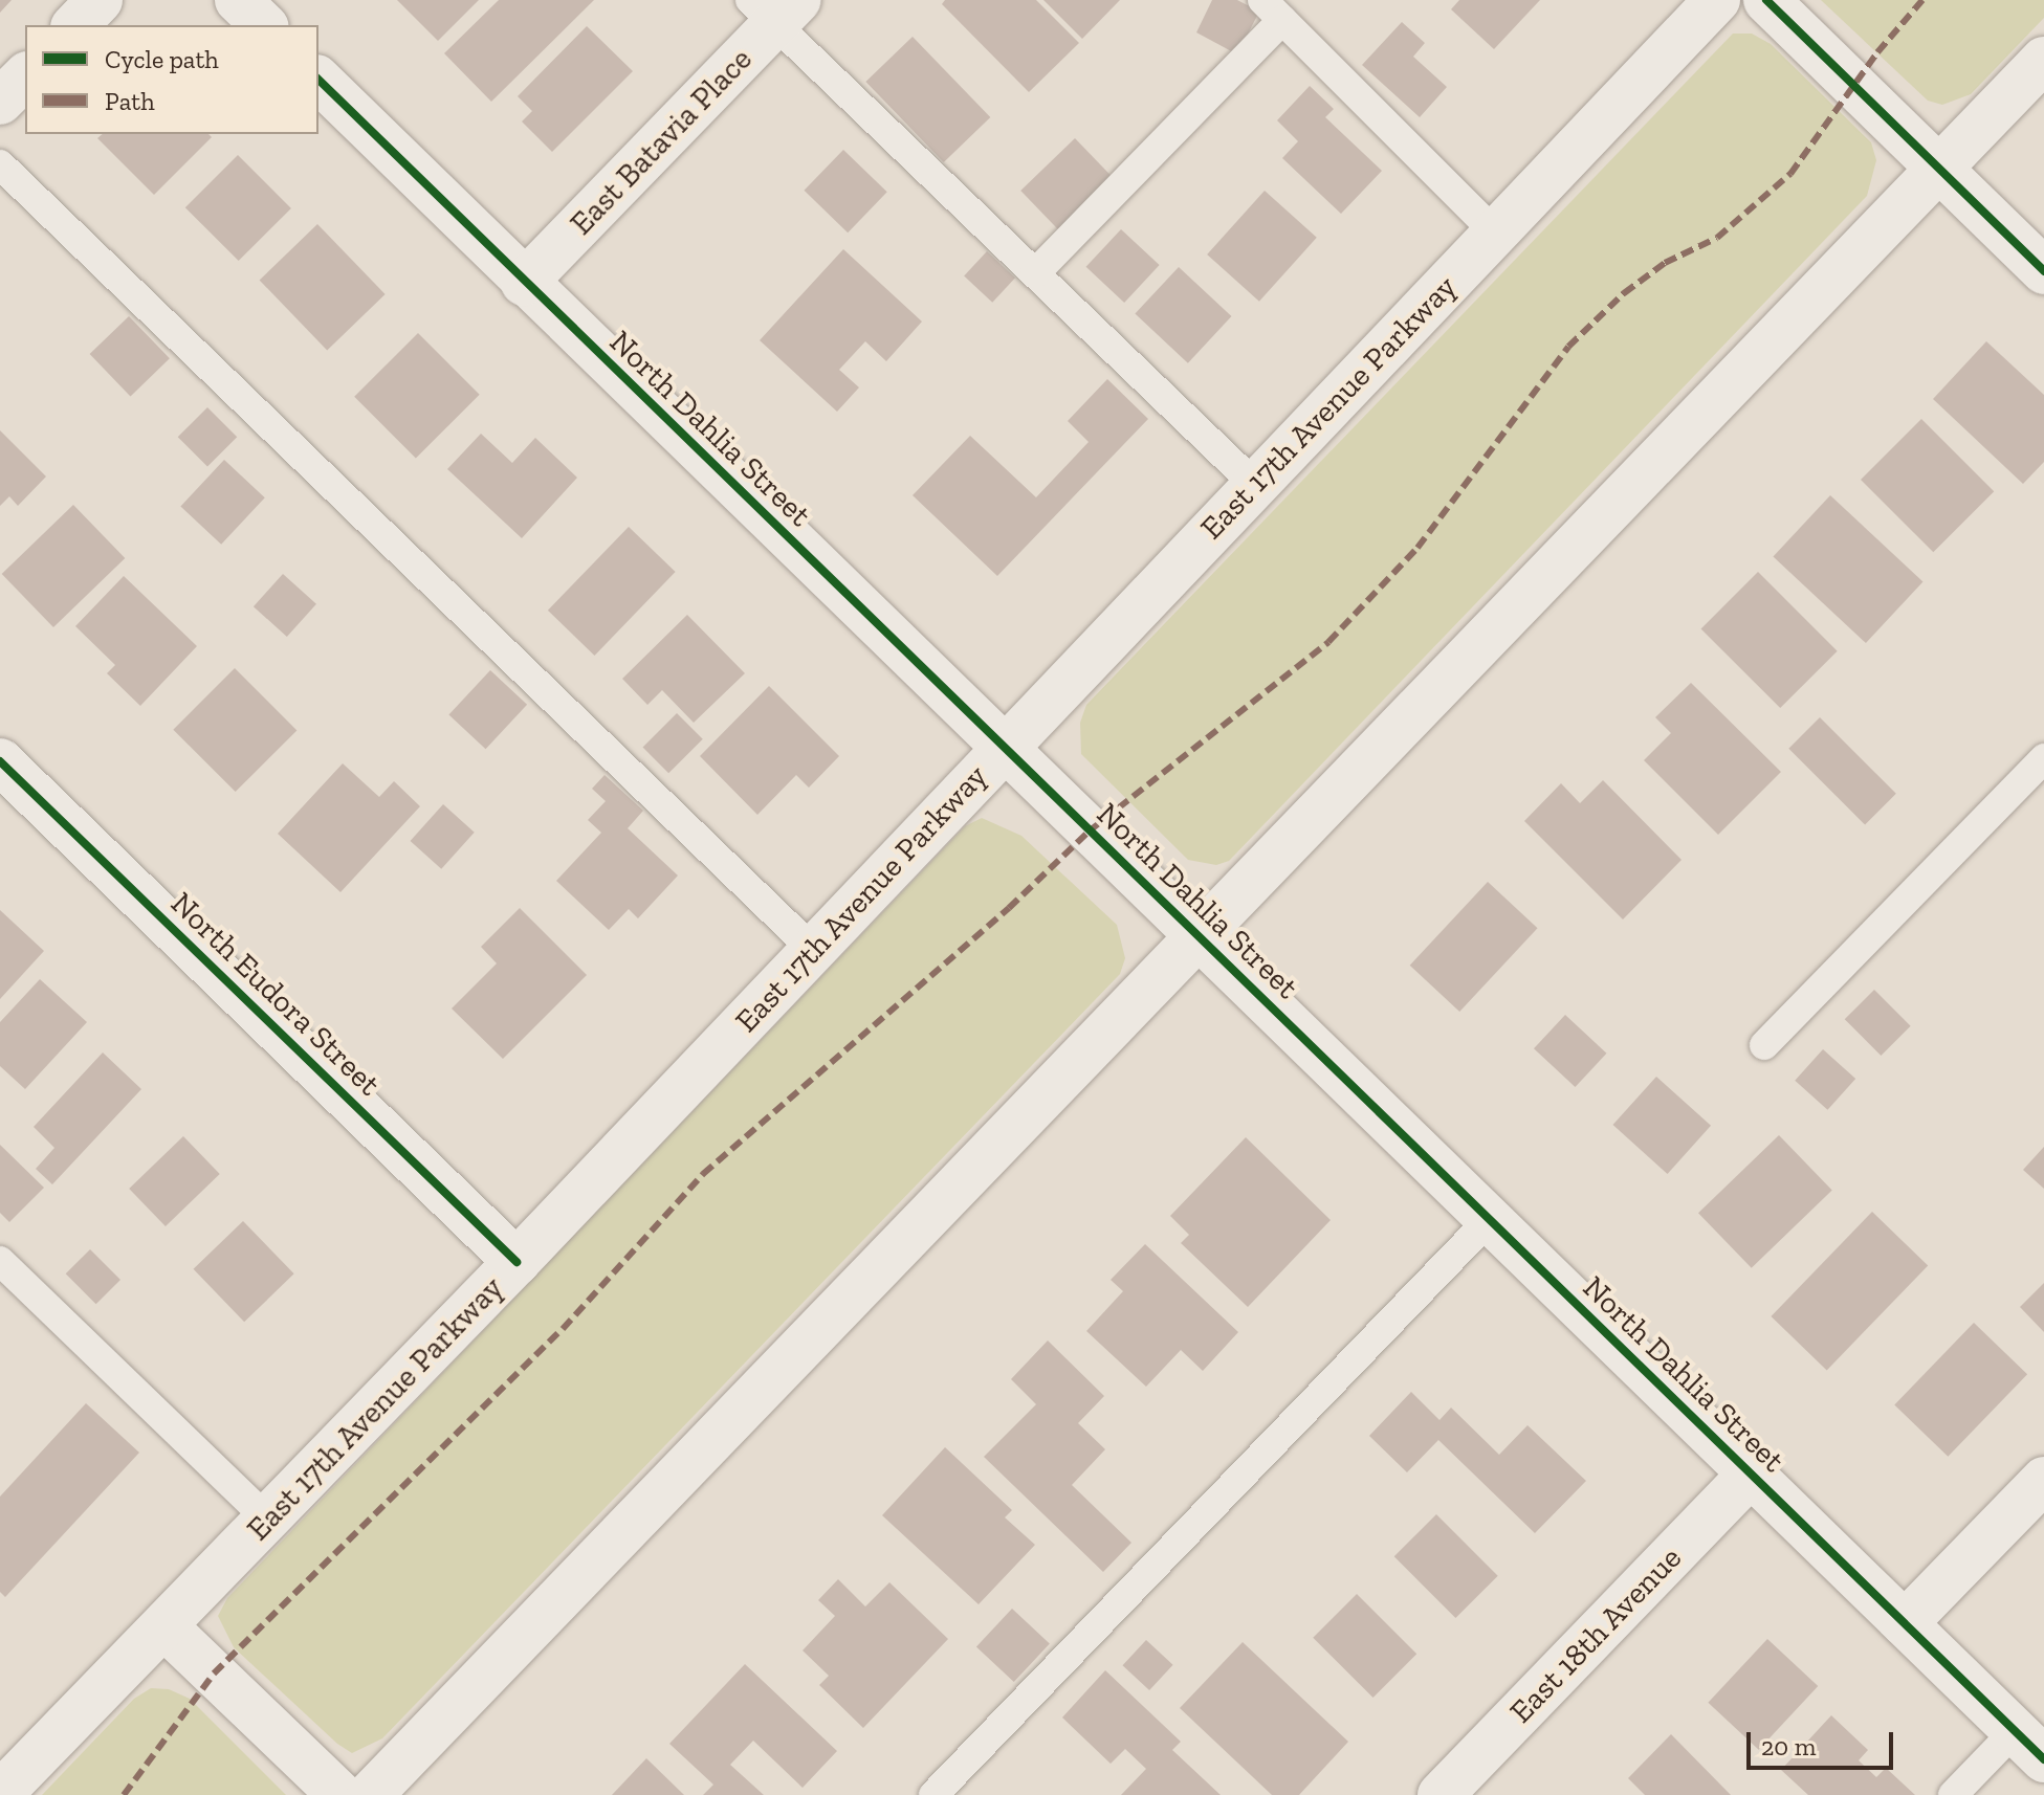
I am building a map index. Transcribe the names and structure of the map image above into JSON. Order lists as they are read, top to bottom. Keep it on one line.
{"streets":{"main road":["East Batavia Place","East 17th Avenue Parkway","North Dahlia Street","North Eudora Street","East 18th Avenue"]},"crossings":[["East Batavia Place","North Dahlia Street"],["East 17th Avenue Parkway","North Dahlia Street"],["East 17th Avenue Parkway","North Eudora Street"],["North Dahlia Street","East 18th Avenue"]],"legend":["Cycle path","Path"],"scale_bar":"20 m"}
